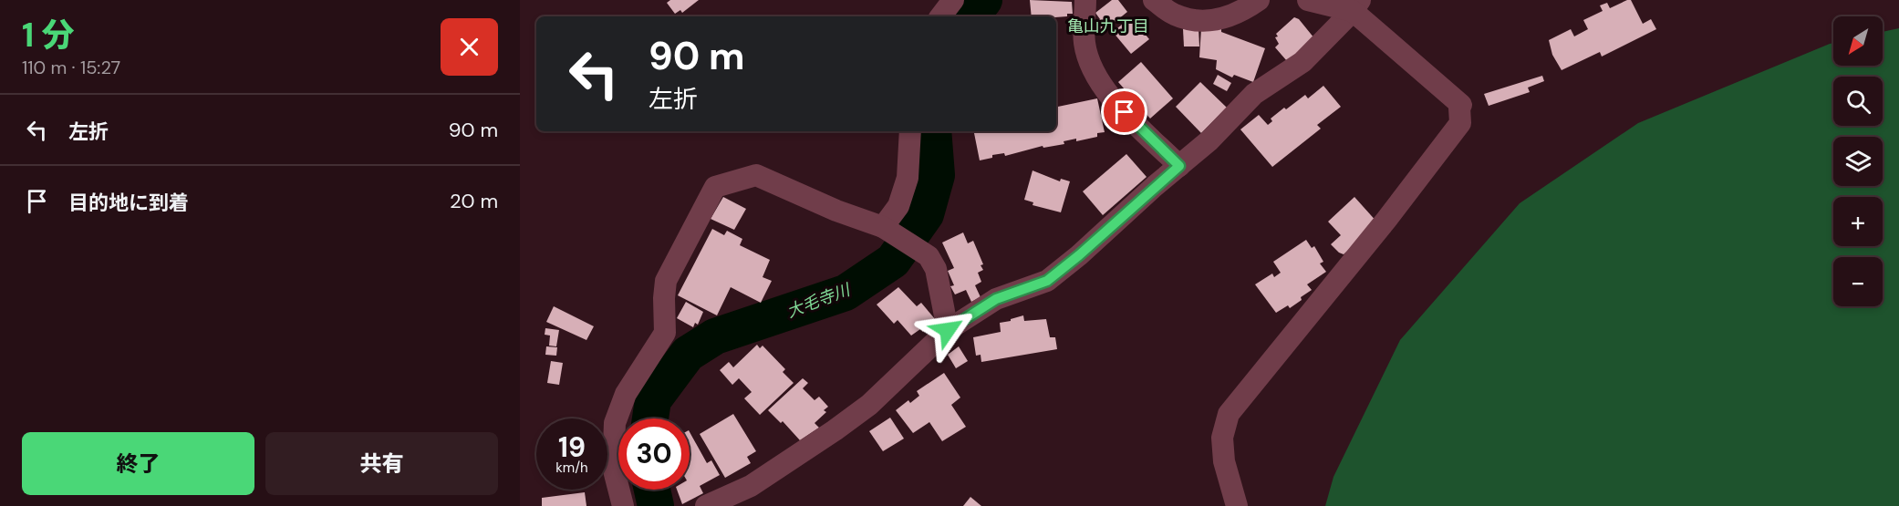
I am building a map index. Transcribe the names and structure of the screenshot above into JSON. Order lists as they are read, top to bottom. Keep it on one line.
{"districts":["亀山九丁目"],"water":["大毛寺川"],"north":"bottom left","page":{"heading":["1 分","110 m · 15:27"],"map_buttons":["+","−"],"turn":["90 m","左折"],"list":[{"name":"左折","value":"90 m"},{"name":"目的地に到着","value":"20 m"}],"speed":"19 km/h","limit":"30","buttons":["終了","共有"]}}
